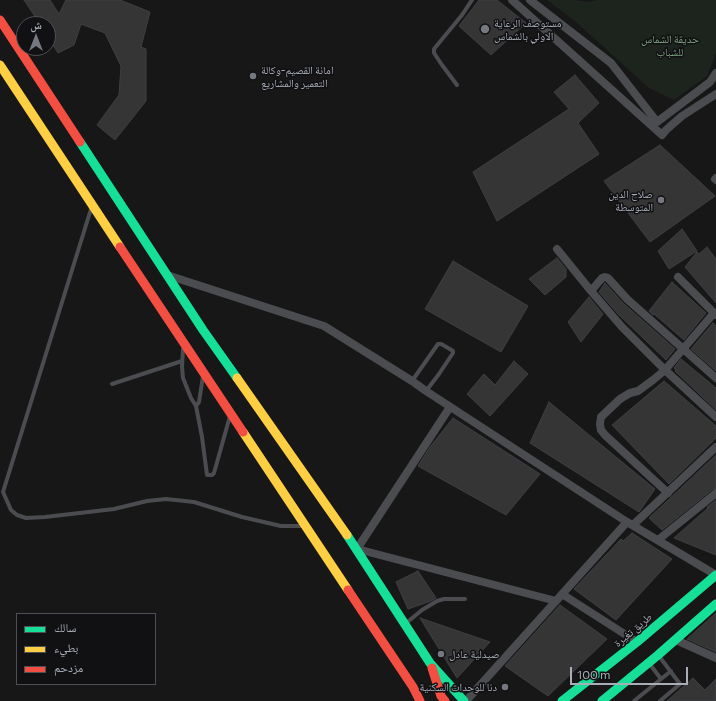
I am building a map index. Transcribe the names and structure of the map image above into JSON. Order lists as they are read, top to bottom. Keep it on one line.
{"streets":{"street":["طريق تغيرة"]},"parks":["حديقة الشماس للشباب"],"places":["مستوصف الرعاية الاولي بالشماس","امانة القصيم-وكالة التعمير والمشاريع","صلاح الدين المتوسطة","صيدلية عادل","دنا للوحدات السكنية"],"legend":["سالك","بطيء","مزدحم"],"scale_bar":"100 m","north":"top"}
